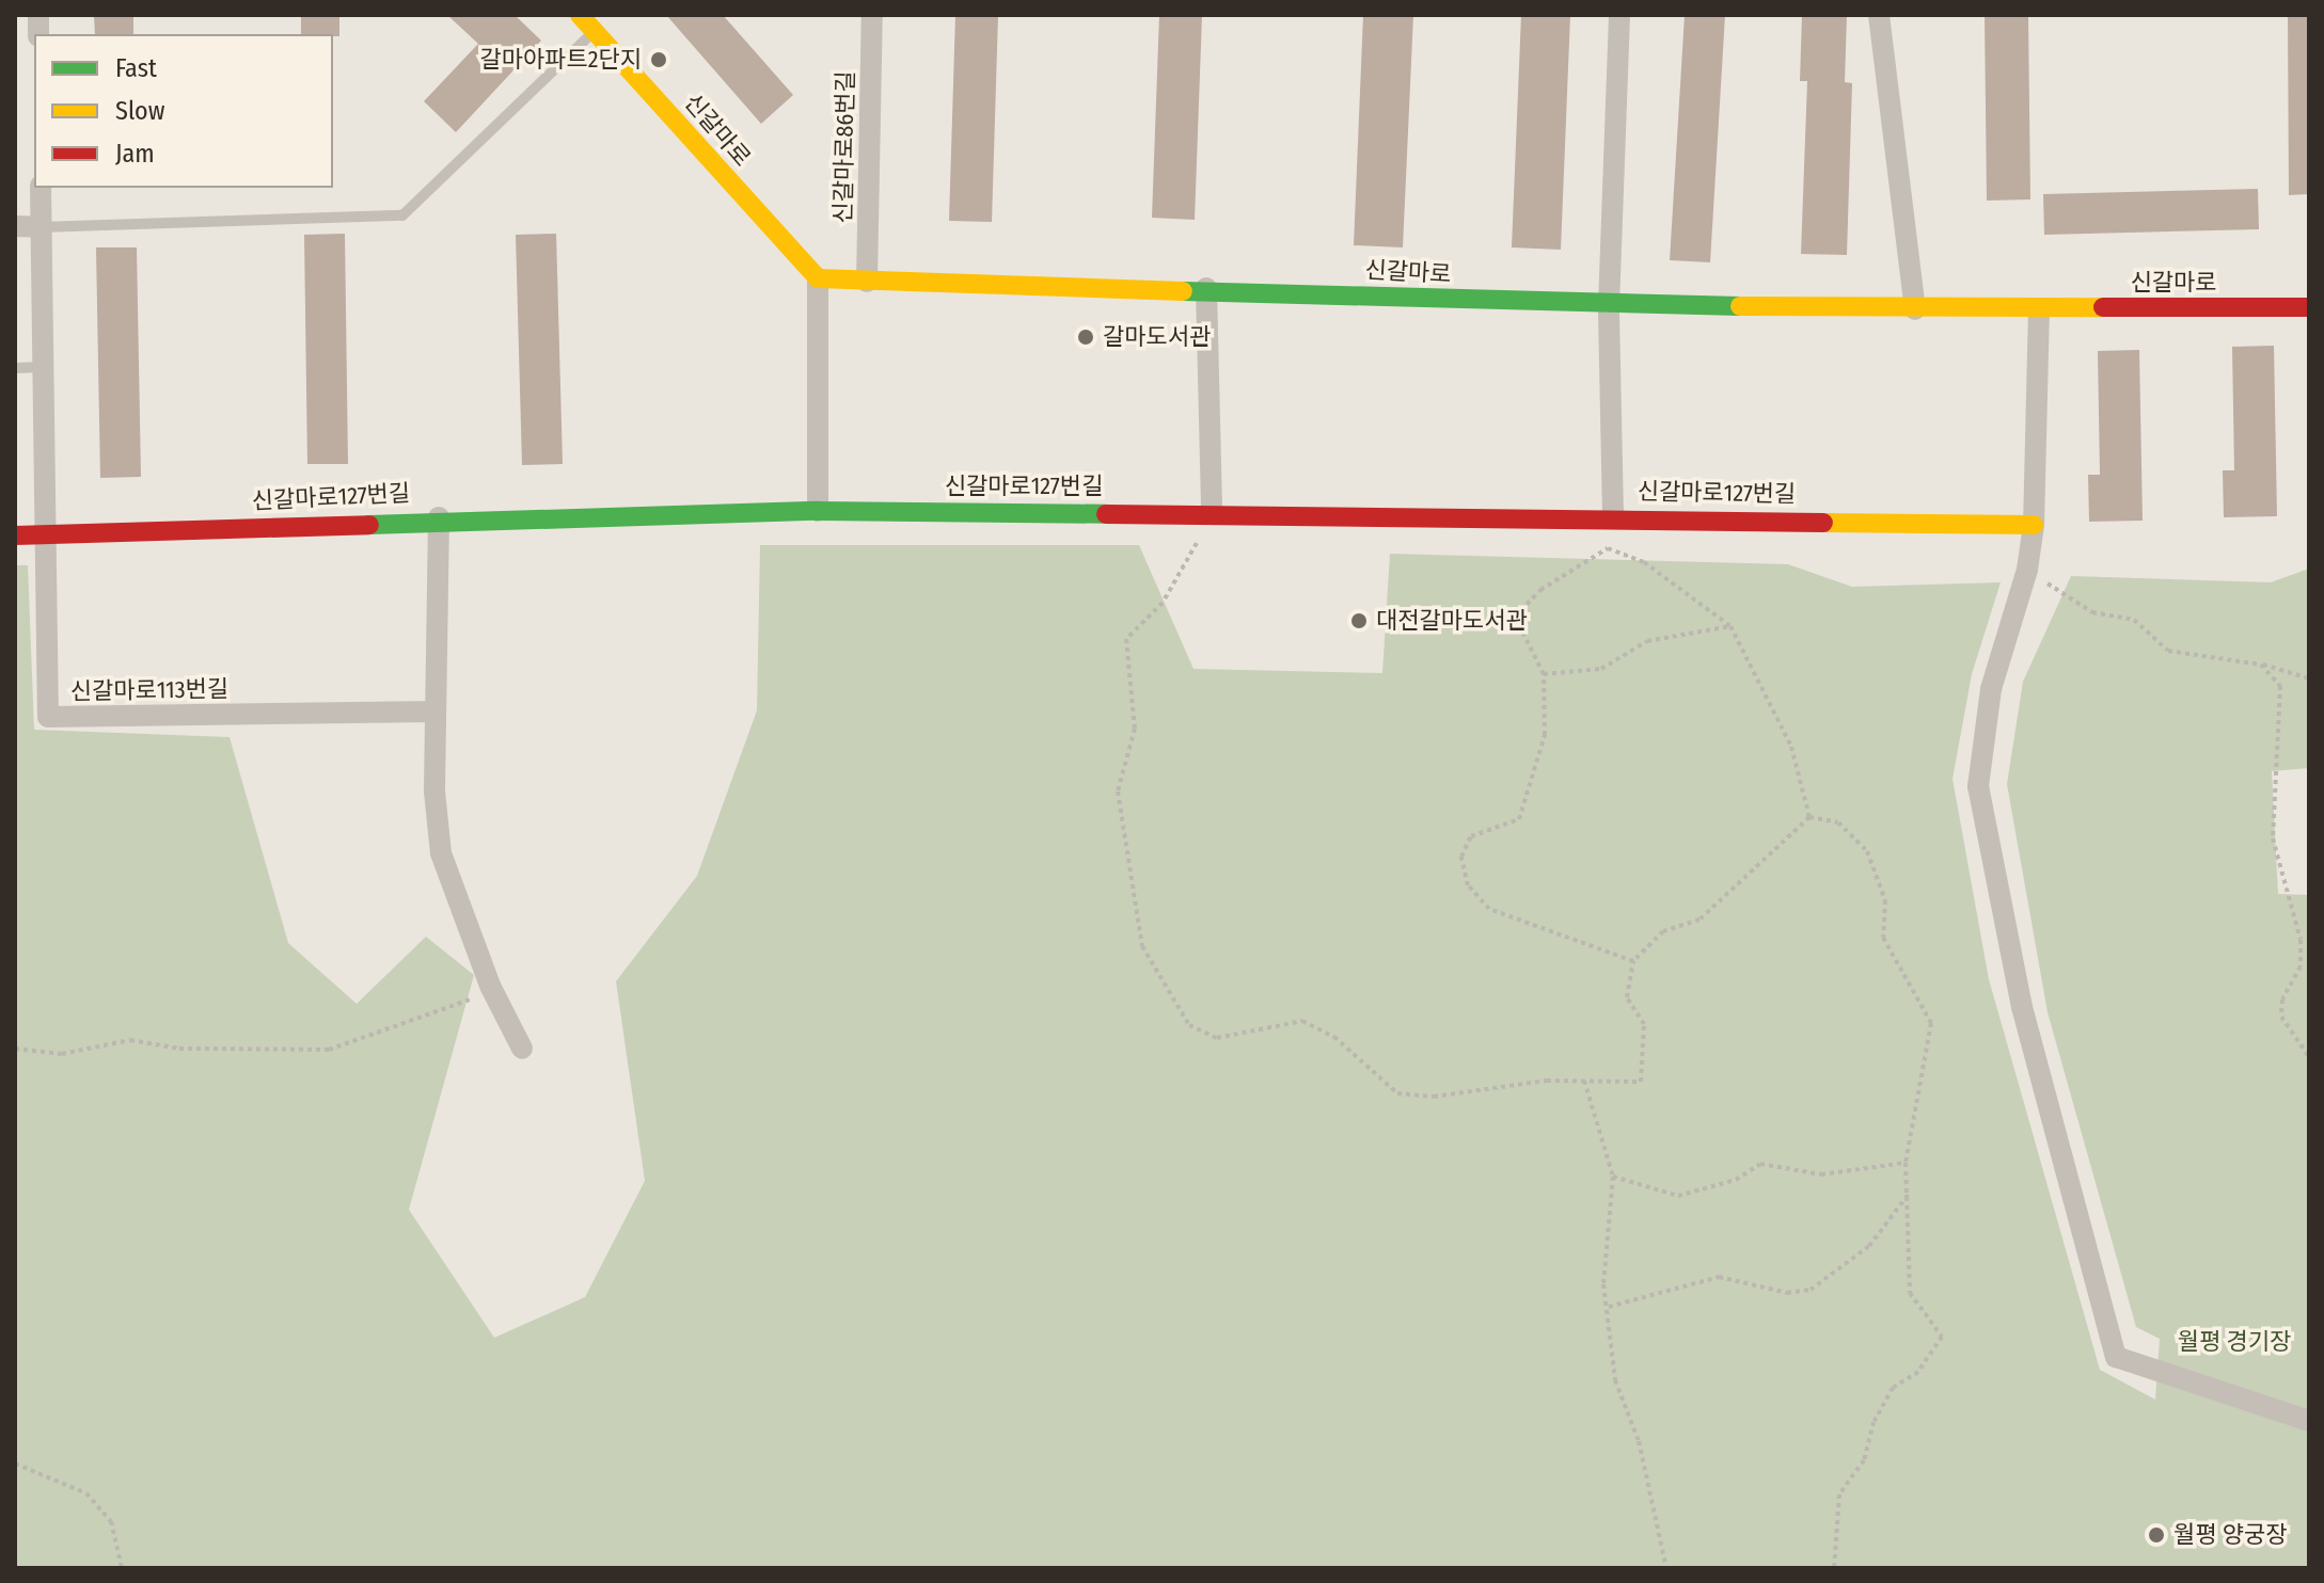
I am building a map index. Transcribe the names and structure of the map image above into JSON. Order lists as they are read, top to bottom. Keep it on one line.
{"streets":{"street":["신갈마로","신갈마로86번길","신갈마로127번길","신갈마로113번길"]},"crossings":[["신갈마로","신갈마로86번길"],["신갈마로127번길","신갈마로113번길"]],"parks":["월평 경기장"],"places":["갈마아파트2단지","갈마도서관","대전갈마도서관","월평 양궁장"],"legend":["Fast","Slow","Jam"]}
